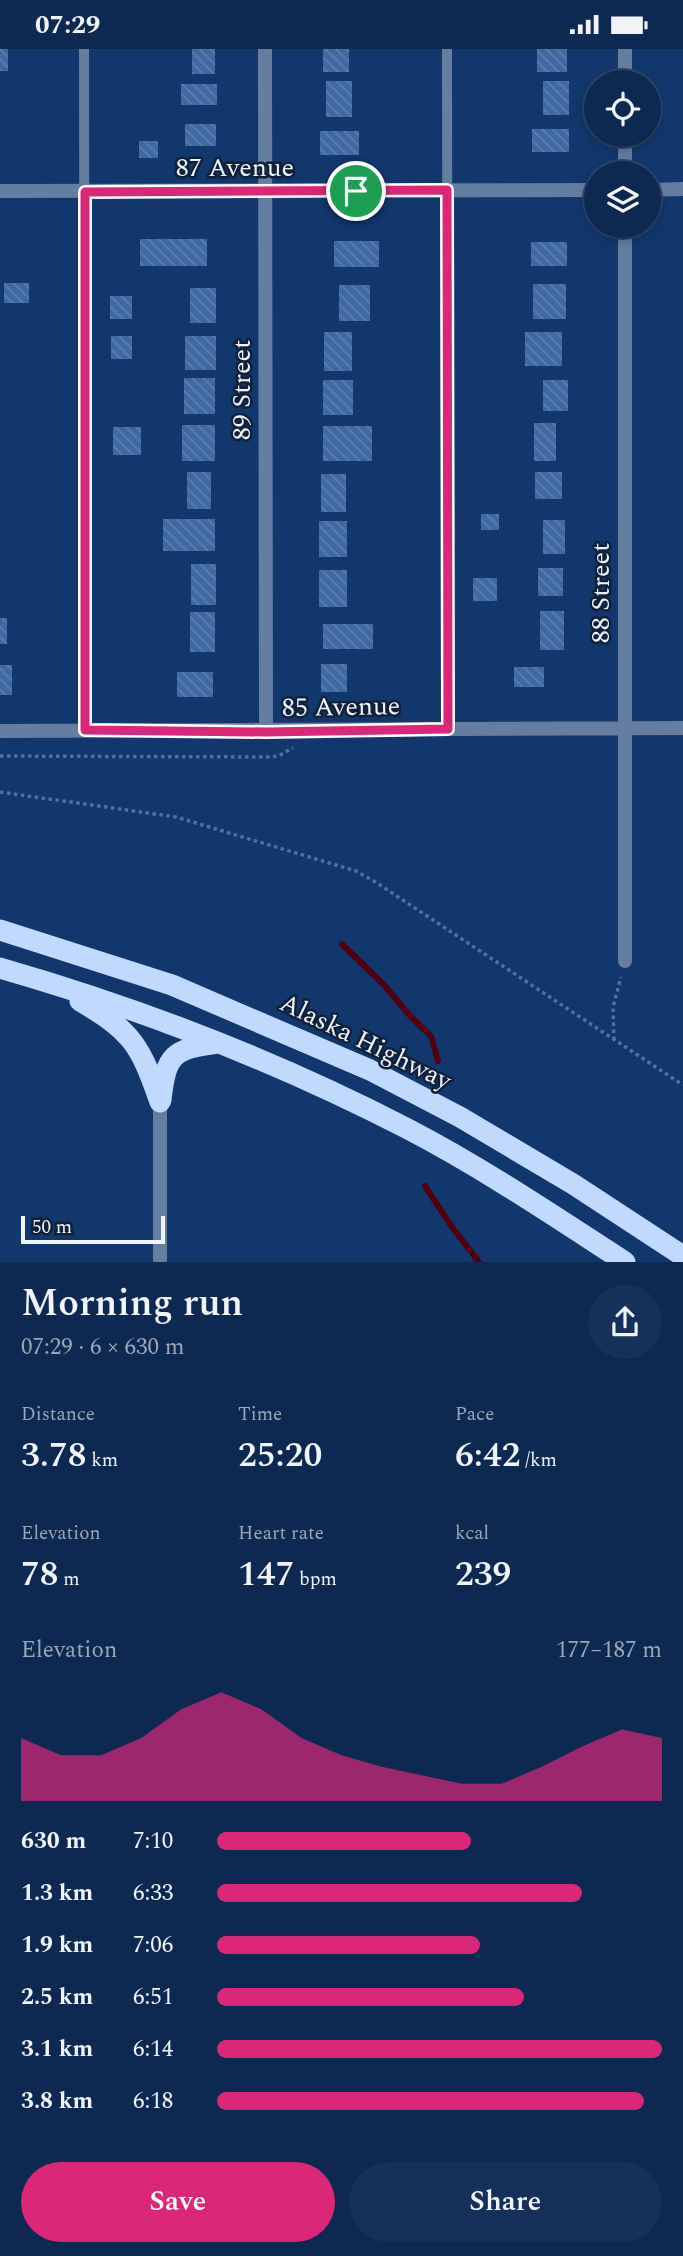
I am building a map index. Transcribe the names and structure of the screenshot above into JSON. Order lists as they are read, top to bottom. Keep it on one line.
{"streets":{"highway":["Alaska Highway"],"street":["87 Avenue","89 Street","88 Street","85 Avenue"]},"crossings":[["87 Avenue","89 Street"],["89 Street","85 Avenue"],["88 Street","85 Avenue"]],"scale_bar":"50 m","page":{"status":"07:29","scale":"50 m","heading":["Morning run","07:29 · 6 × 630 m"],"stats":[["Distance","3.78 km"],["Time","25:20"],["Pace","6:42 /km"],["Elevation","78 m"],["Heart rate","147 bpm"],["kcal","239"]],"chart":["Elevation","177–187 m"],"list":[{"name":"630 m","note":"7:10"},{"name":"1.3 km","note":"6:33"},{"name":"1.9 km","note":"7:06"},{"name":"2.5 km","note":"6:51"},{"name":"3.1 km","note":"6:14"},{"name":"3.8 km","note":"6:18"}],"buttons":["Save","Share"]}}
